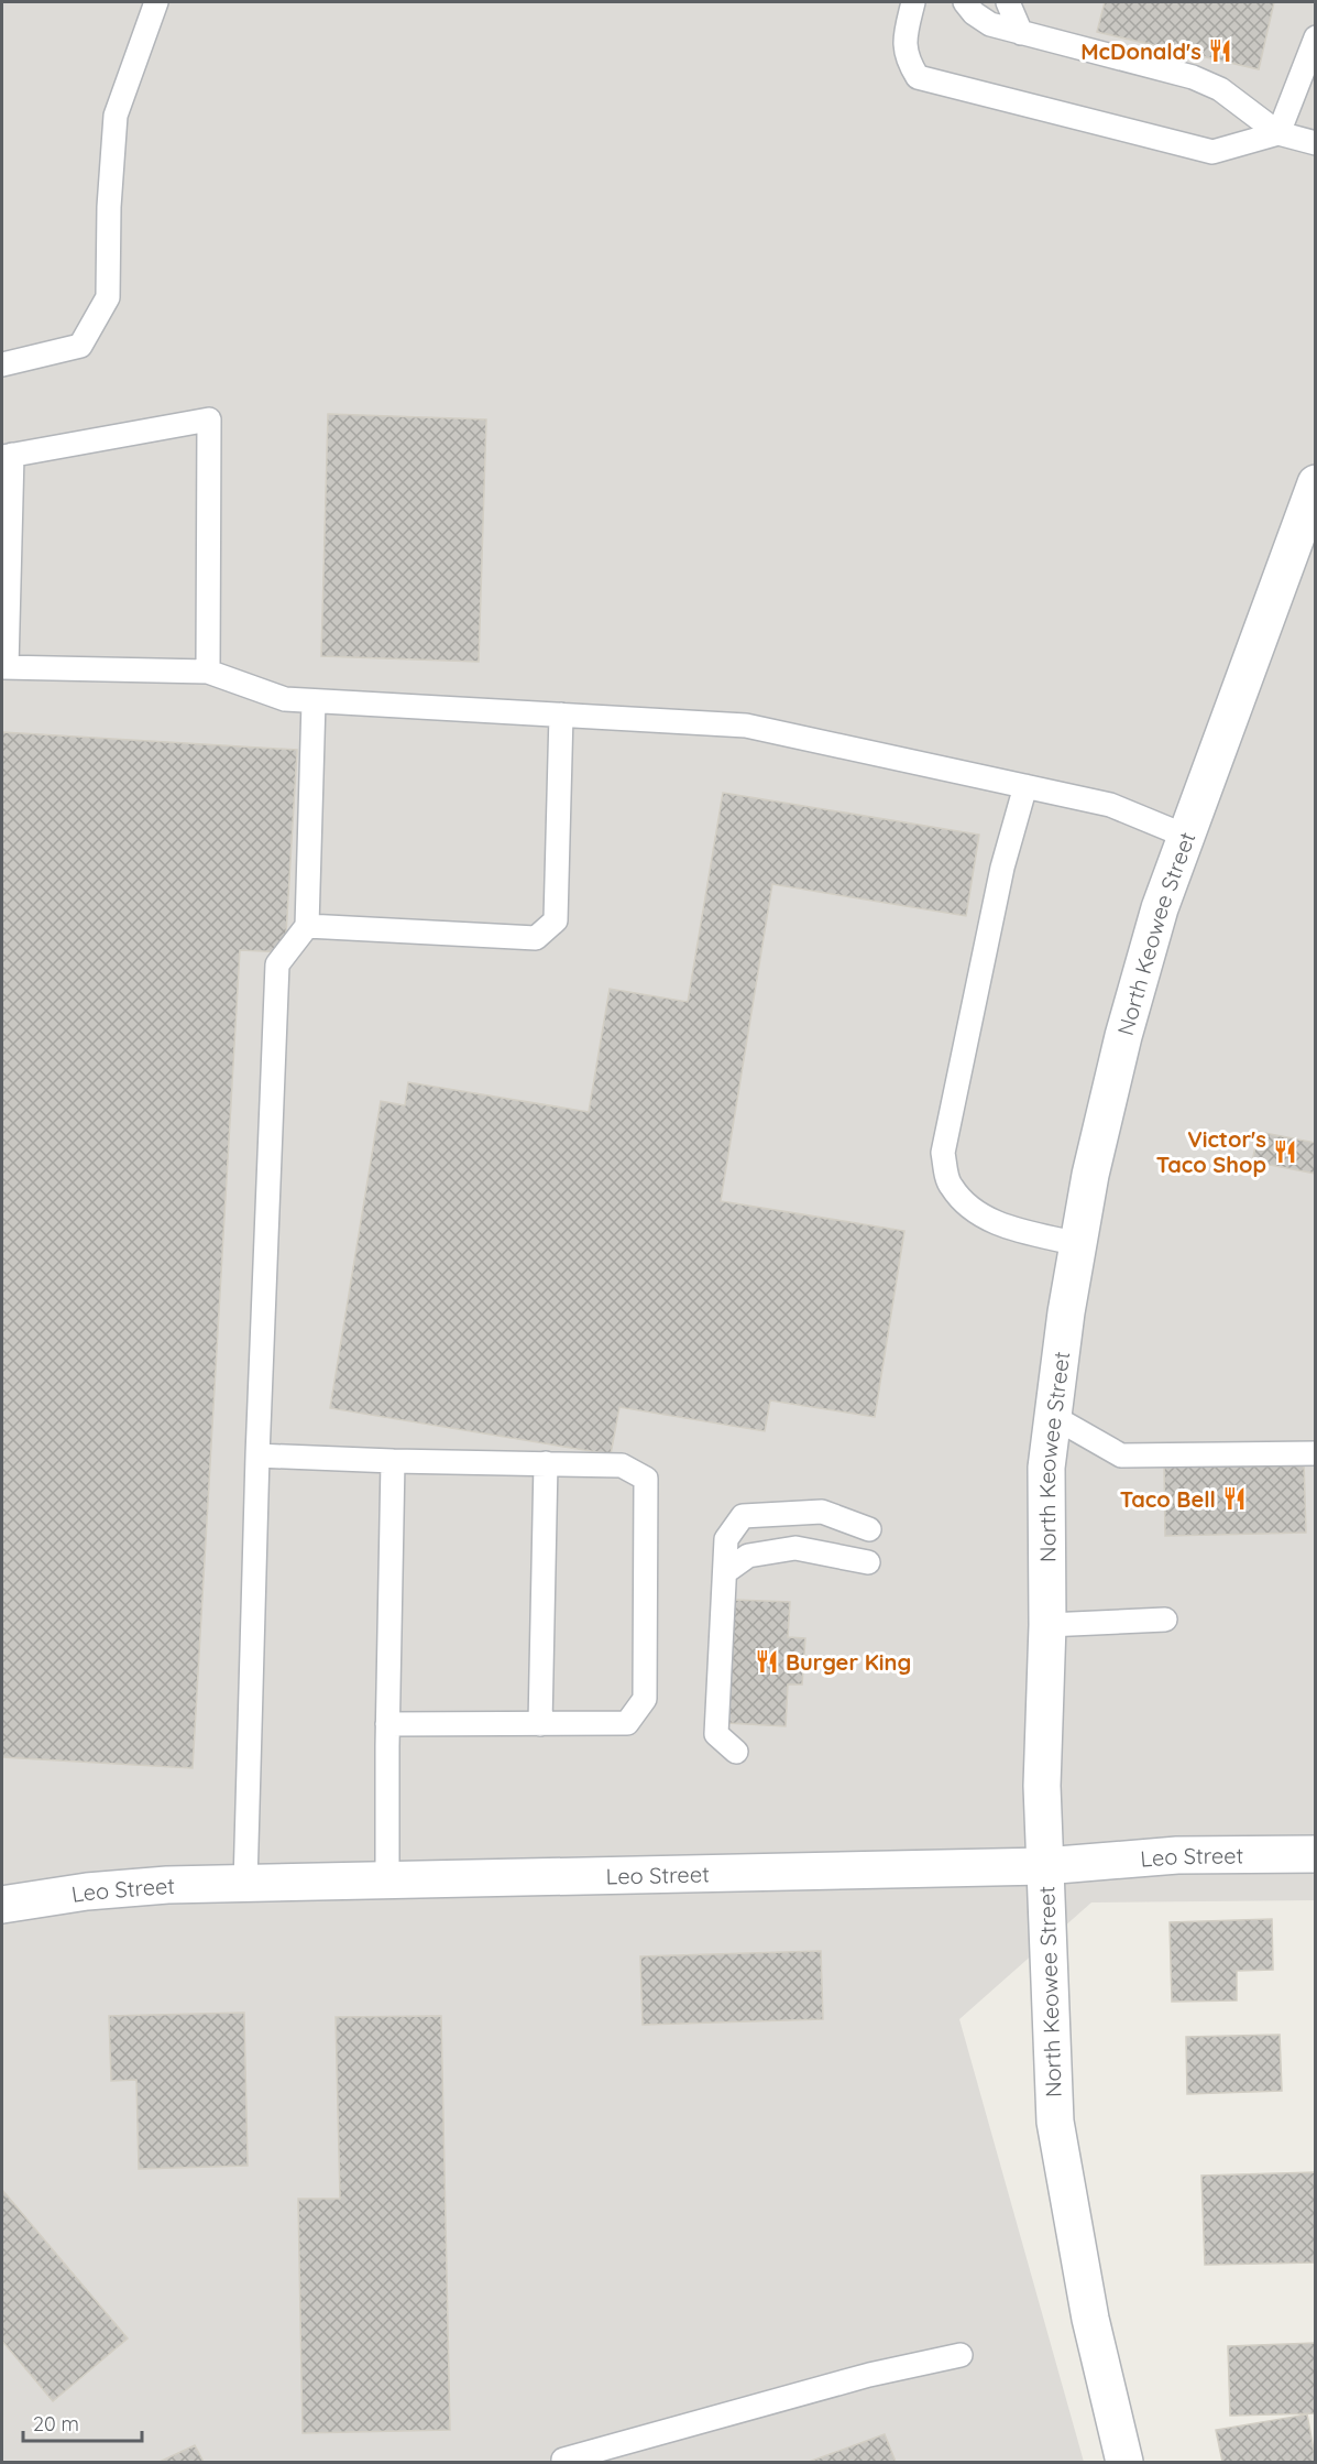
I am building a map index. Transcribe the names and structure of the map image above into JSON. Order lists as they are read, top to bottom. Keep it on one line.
{"streets":{"main road":["North Keowee Street","Leo Street"]},"crossings":[["North Keowee Street","Leo Street"]],"places":{"restaurant":["McDonald's","Victor's Taco Shop","Taco Bell","Burger King"]},"scale_bar":"20 m"}
